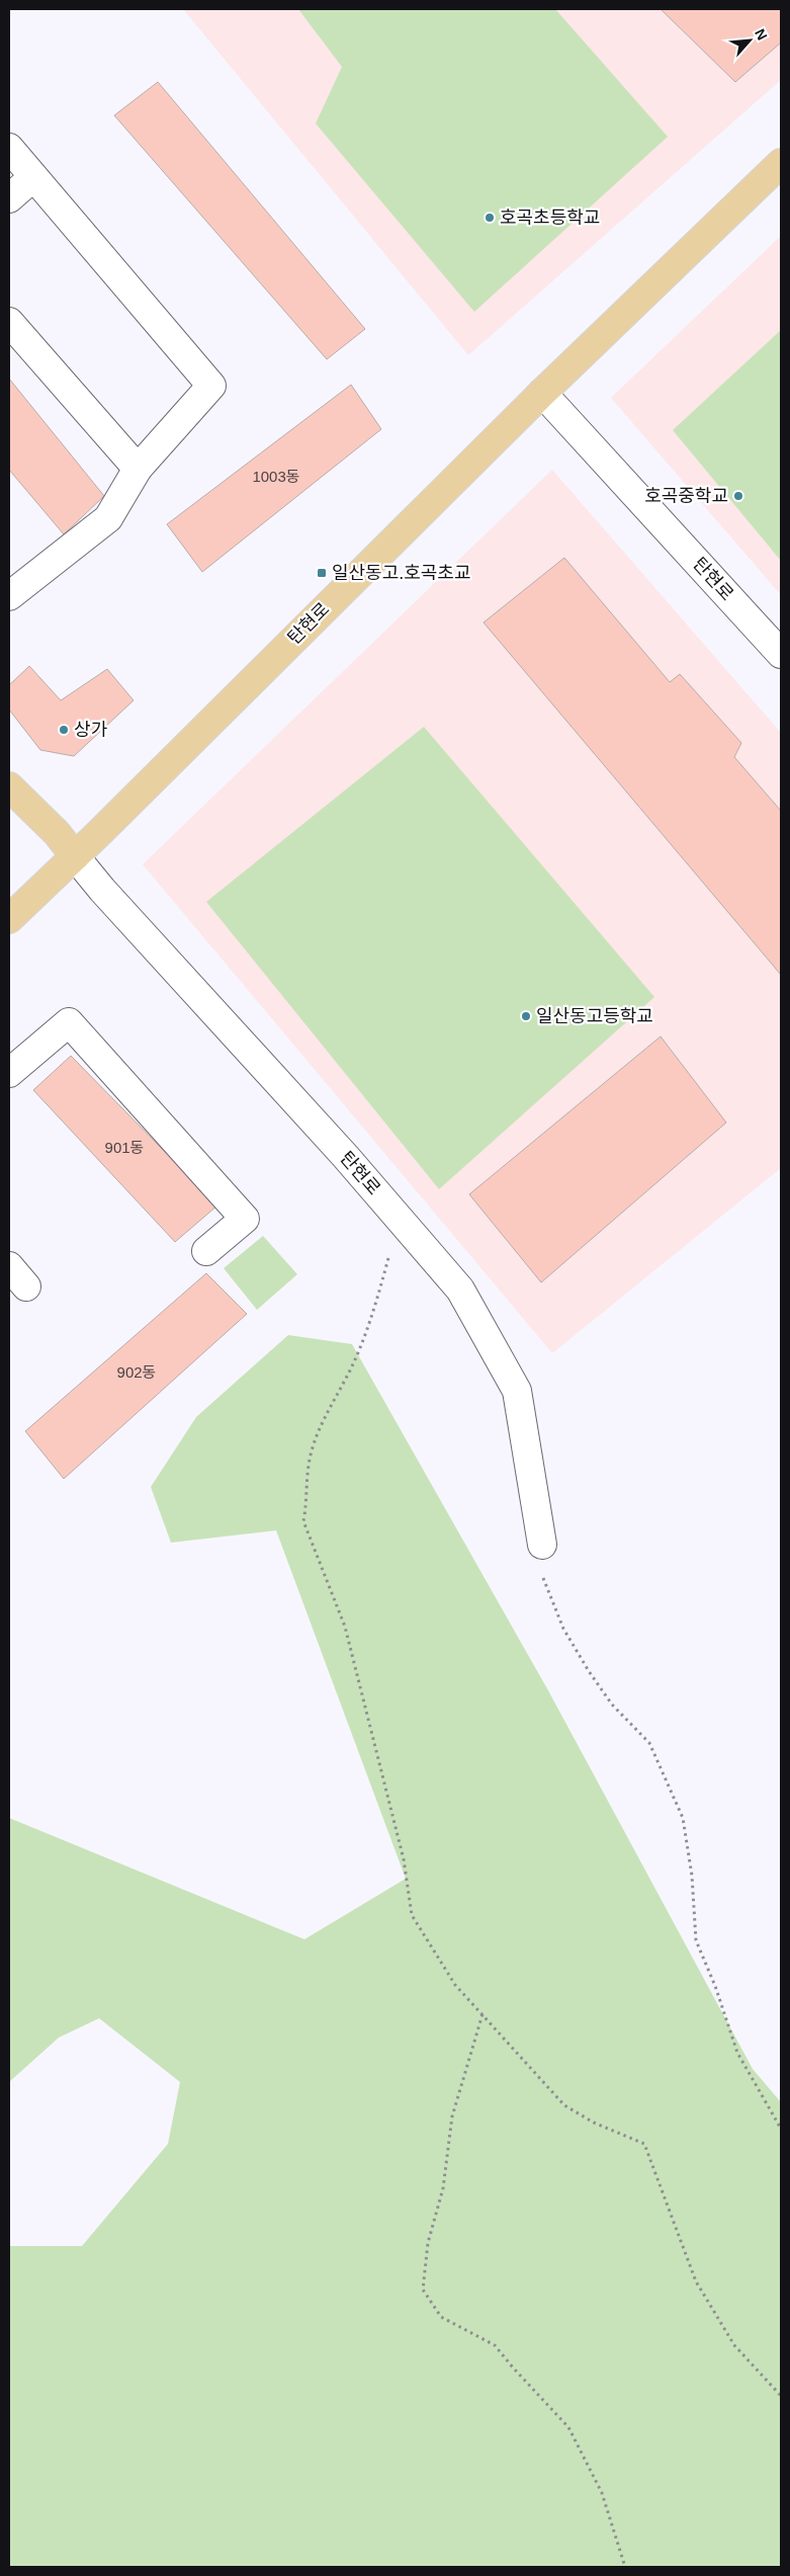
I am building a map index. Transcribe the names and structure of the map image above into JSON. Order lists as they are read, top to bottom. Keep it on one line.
{"streets":{"main road":["탄현로"]},"places":{"other":["호곡초등학교","호곡중학교","상가","일산동고등학교"],"transit":["일산동고.호곡초교"]},"house_numbers":["1003동","901동","902동"],"north":"top right"}
